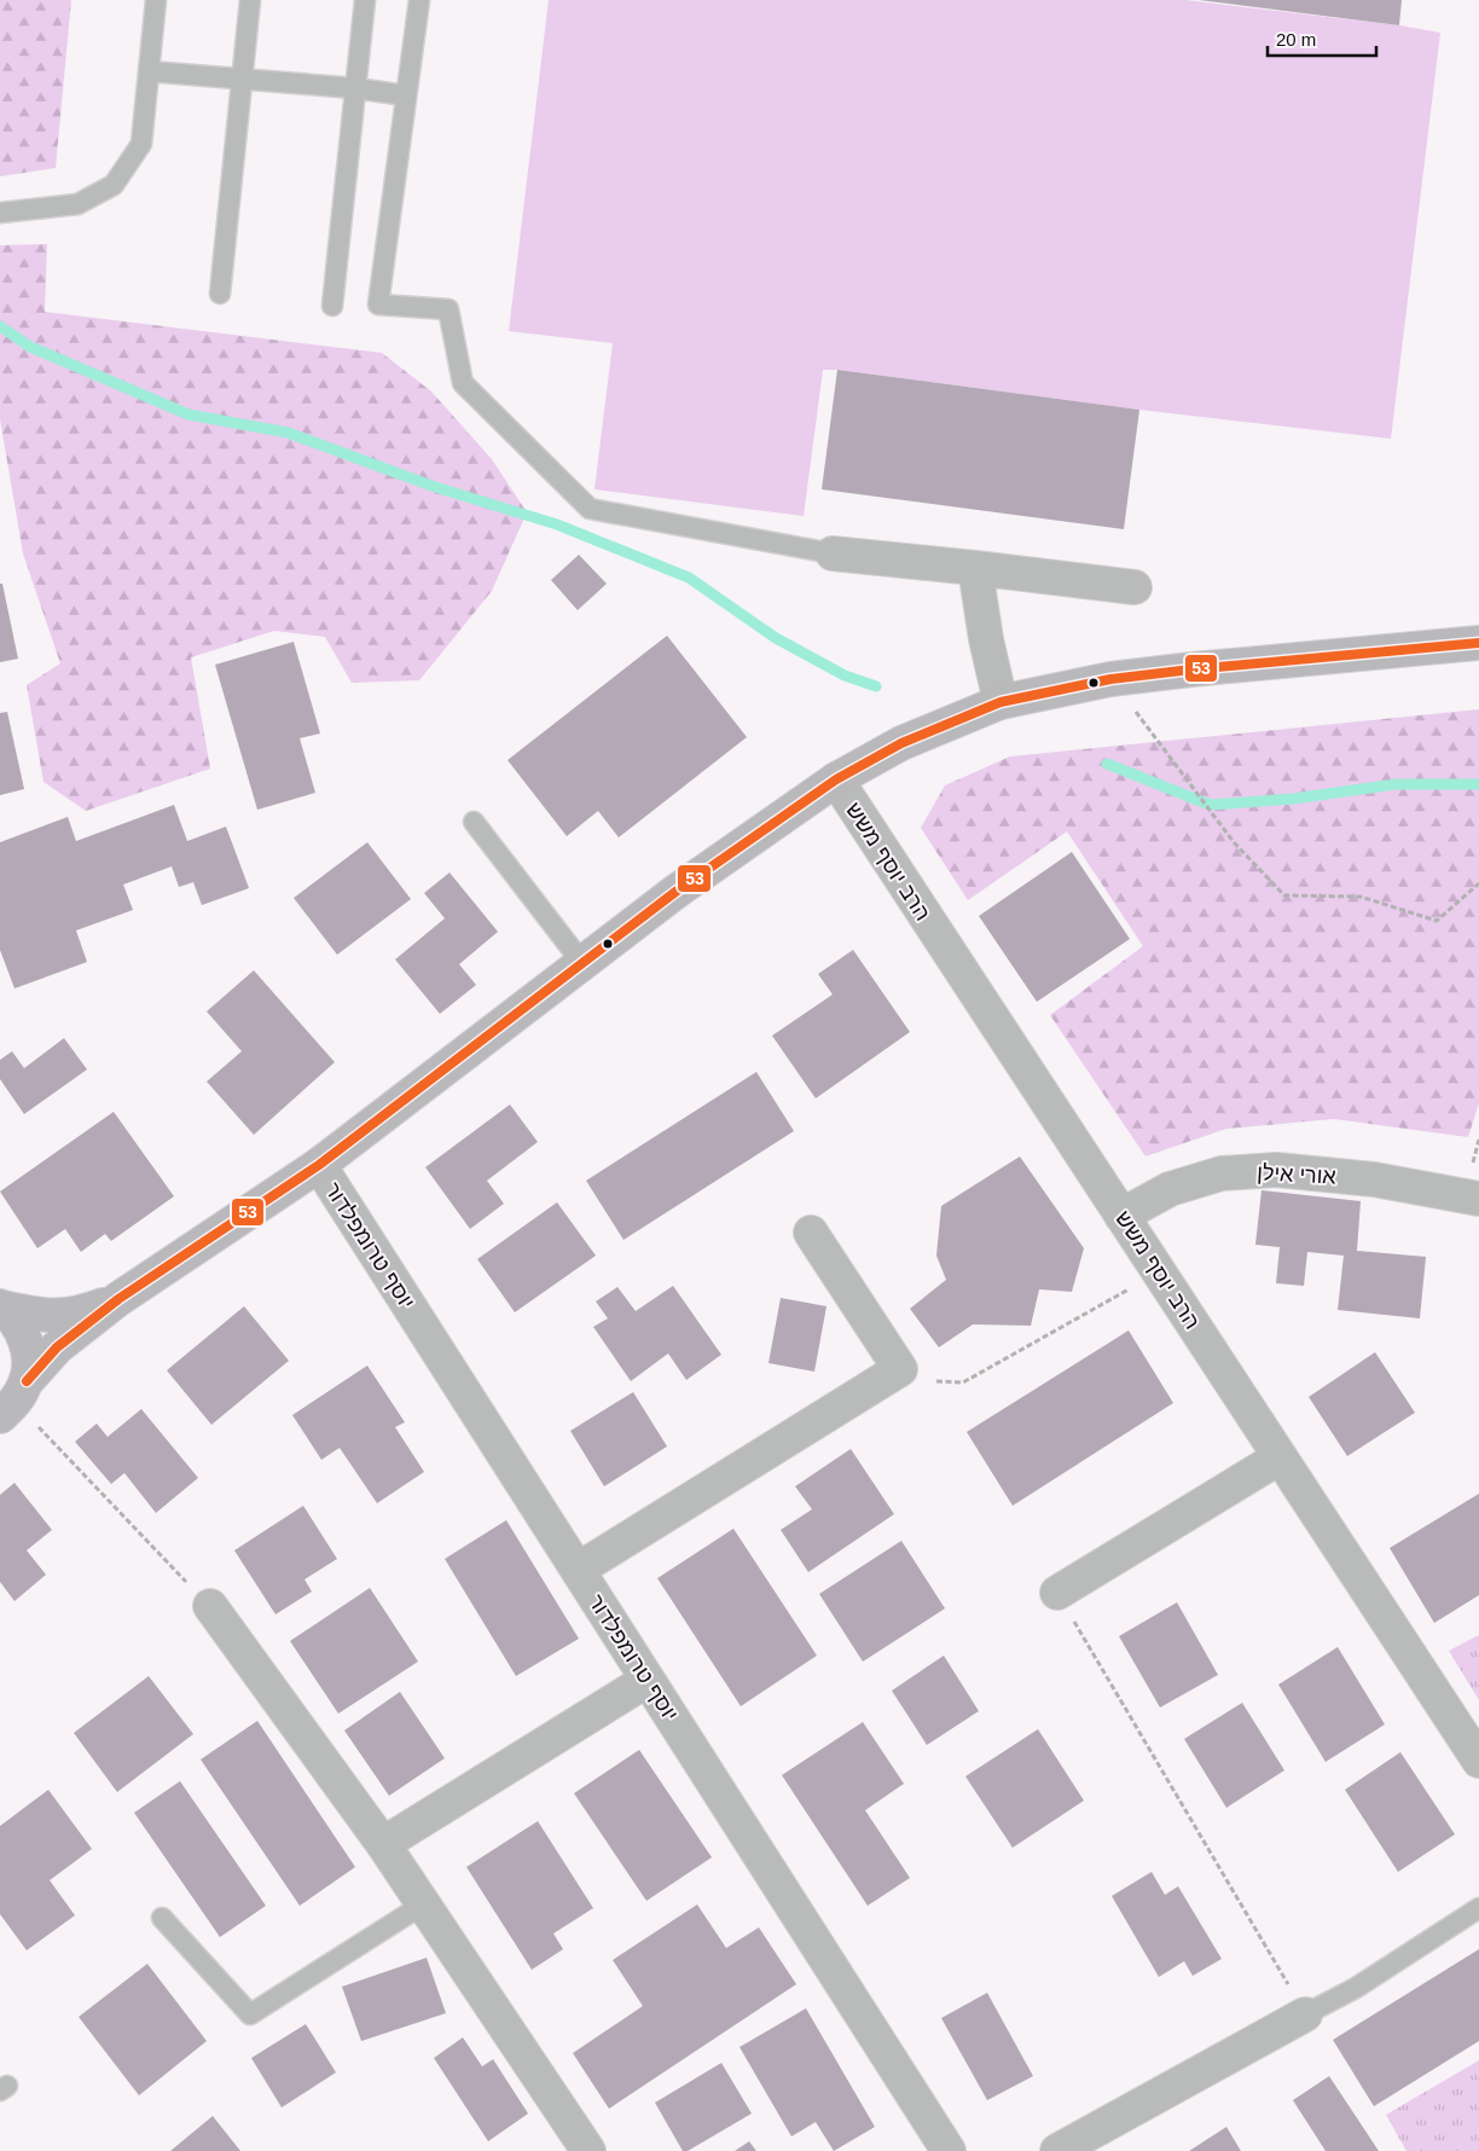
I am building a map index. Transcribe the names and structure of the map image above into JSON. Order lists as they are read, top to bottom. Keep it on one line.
{"streets":{"street":["הרב יוסף משש","אורי אילן","יוסף טרומפלדור"]},"crossings":[["הרב יוסף משש","אורי אילן"]],"lines":["transit line 53"],"scale_bar":"20 m"}
